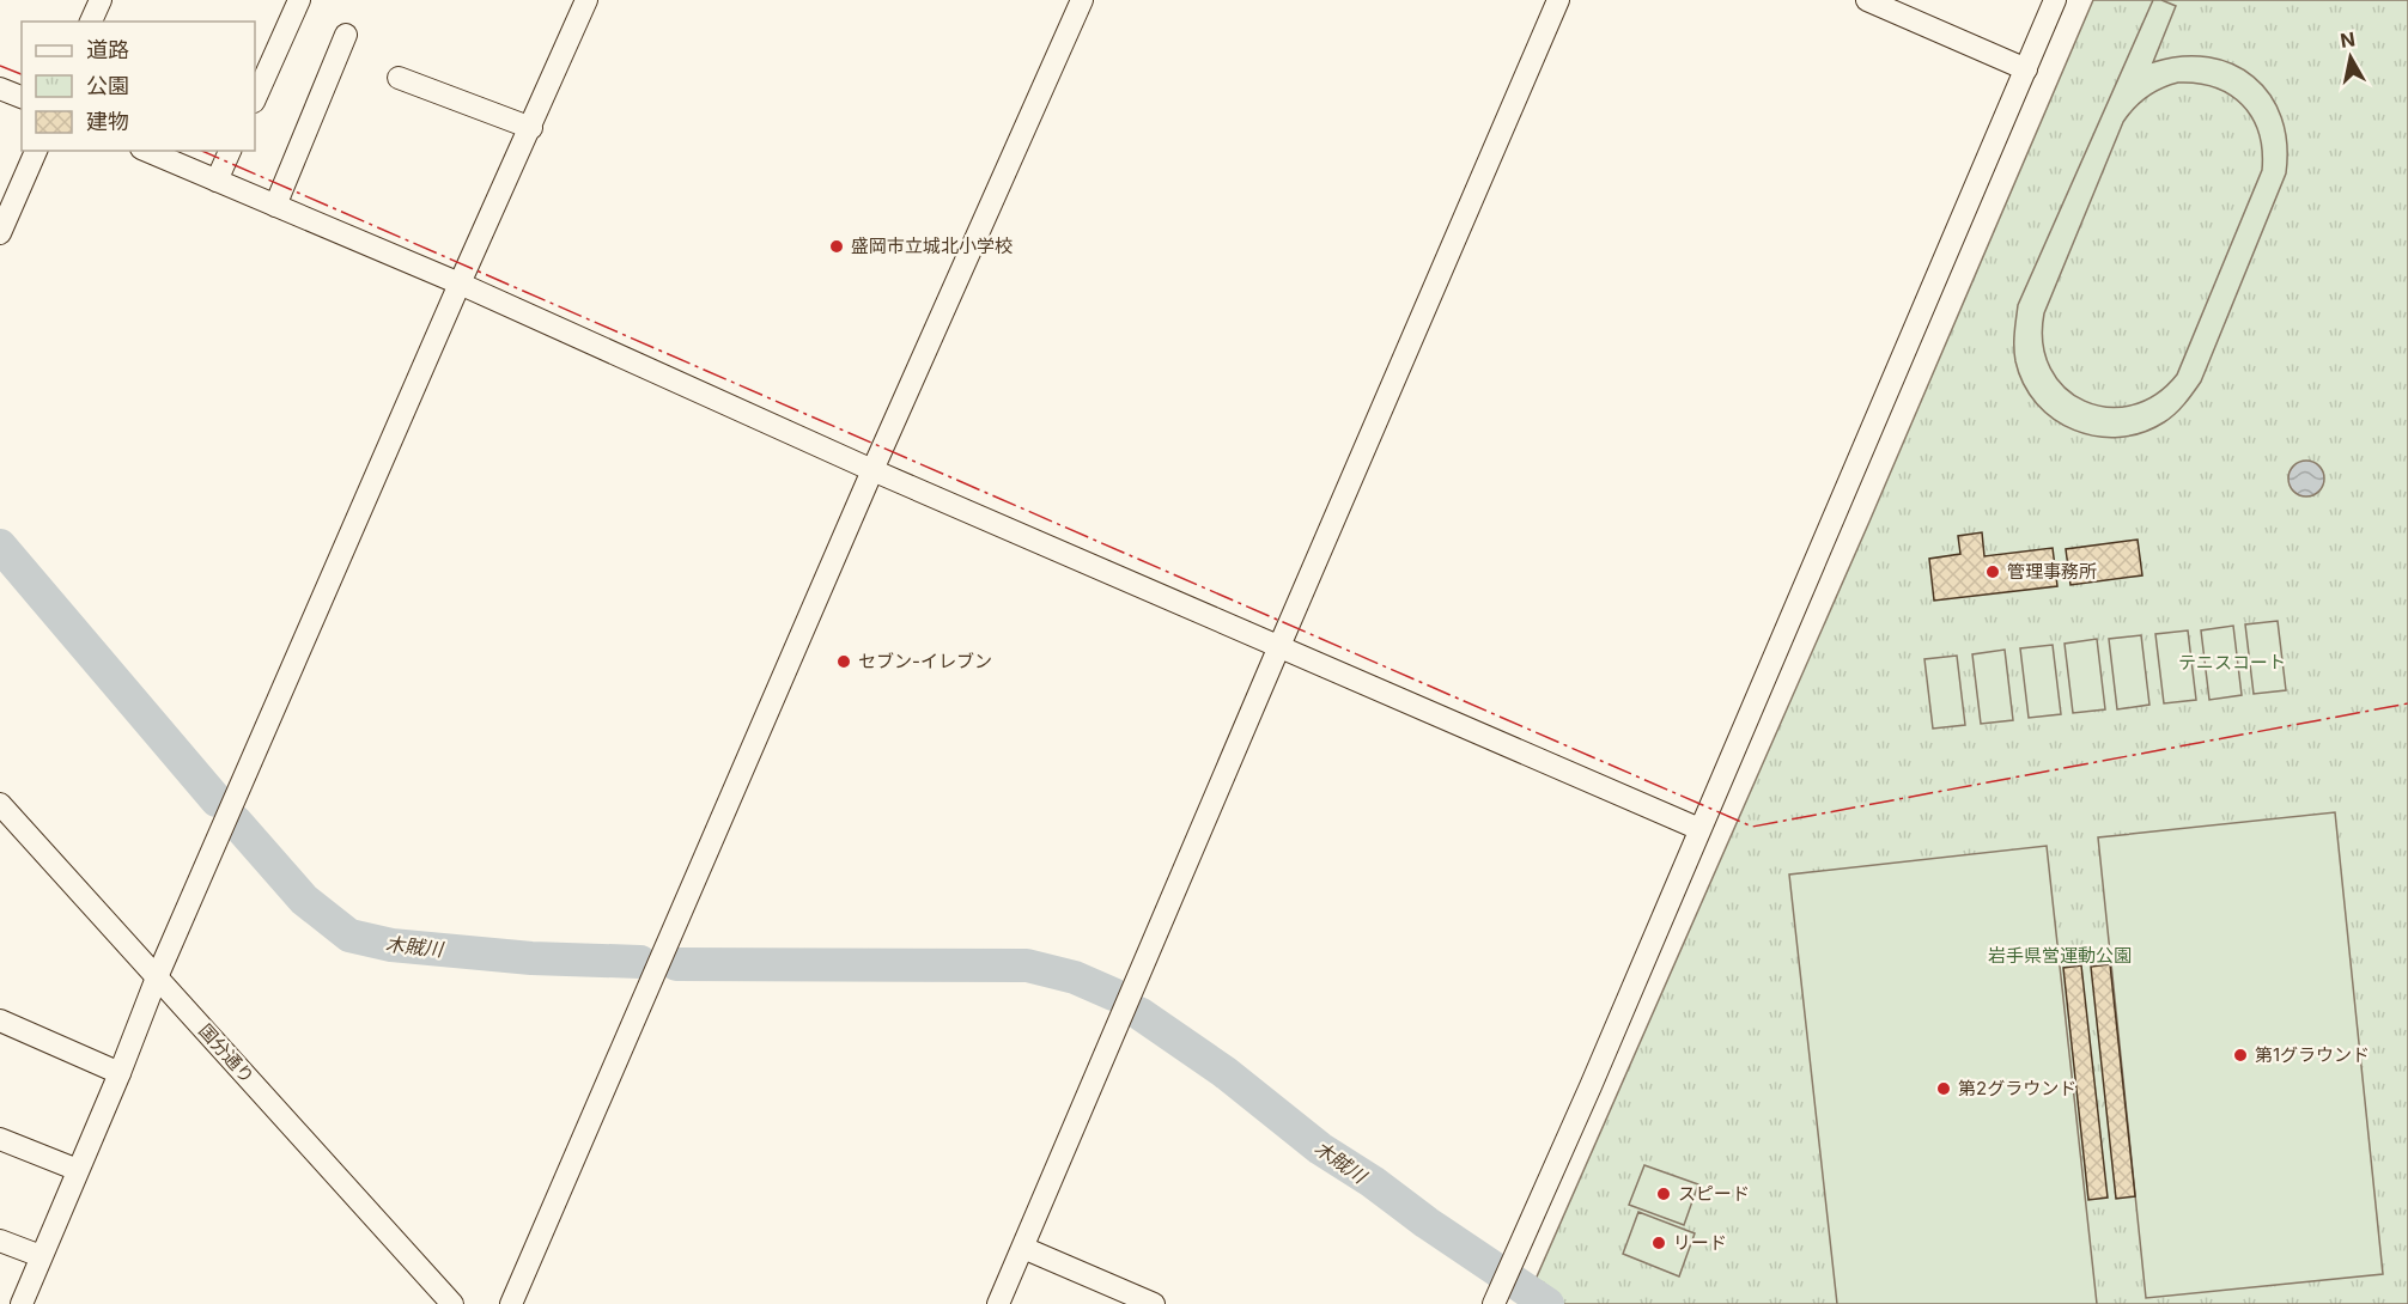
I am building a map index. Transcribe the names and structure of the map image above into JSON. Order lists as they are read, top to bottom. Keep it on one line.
{"streets":{"street":["国分通り"]},"water":["木賊川"],"parks":["テニスコート","岩手県営運動公園"],"places":["盛岡市立城北小学校","管理事務所","セブン-イレブン","第1グラウンド","第2グラウンド","スピード","リード"],"legend":["道路","公園","建物"],"north":"top"}
